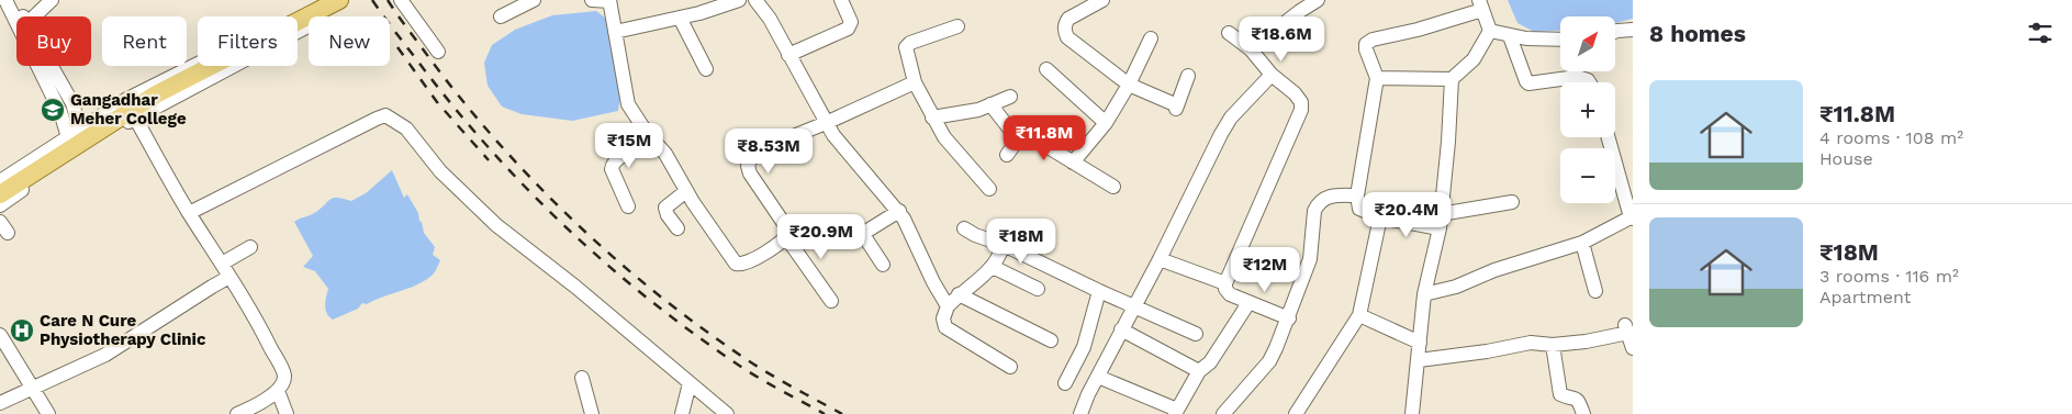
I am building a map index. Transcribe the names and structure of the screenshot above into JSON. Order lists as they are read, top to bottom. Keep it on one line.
{"places":{"school or university":["Gangadhar Meher College"],"hospital":["Care N Cure Physiotherapy Clinic"]},"north":"top right","page":{"heading":"8 homes","map_buttons":["+","−"],"price":["₹18.6M","₹11.8M","₹15M","₹8.53M","₹20.4M","₹20.9M","₹18M","₹12M"],"chip":["Buy","Rent","Filters","New"],"list":[{"name":"₹11.8M","note":"4 rooms · 108 m² · House"},{"name":"₹18M","note":"3 rooms · 116 m² · Apartment"}]}}
